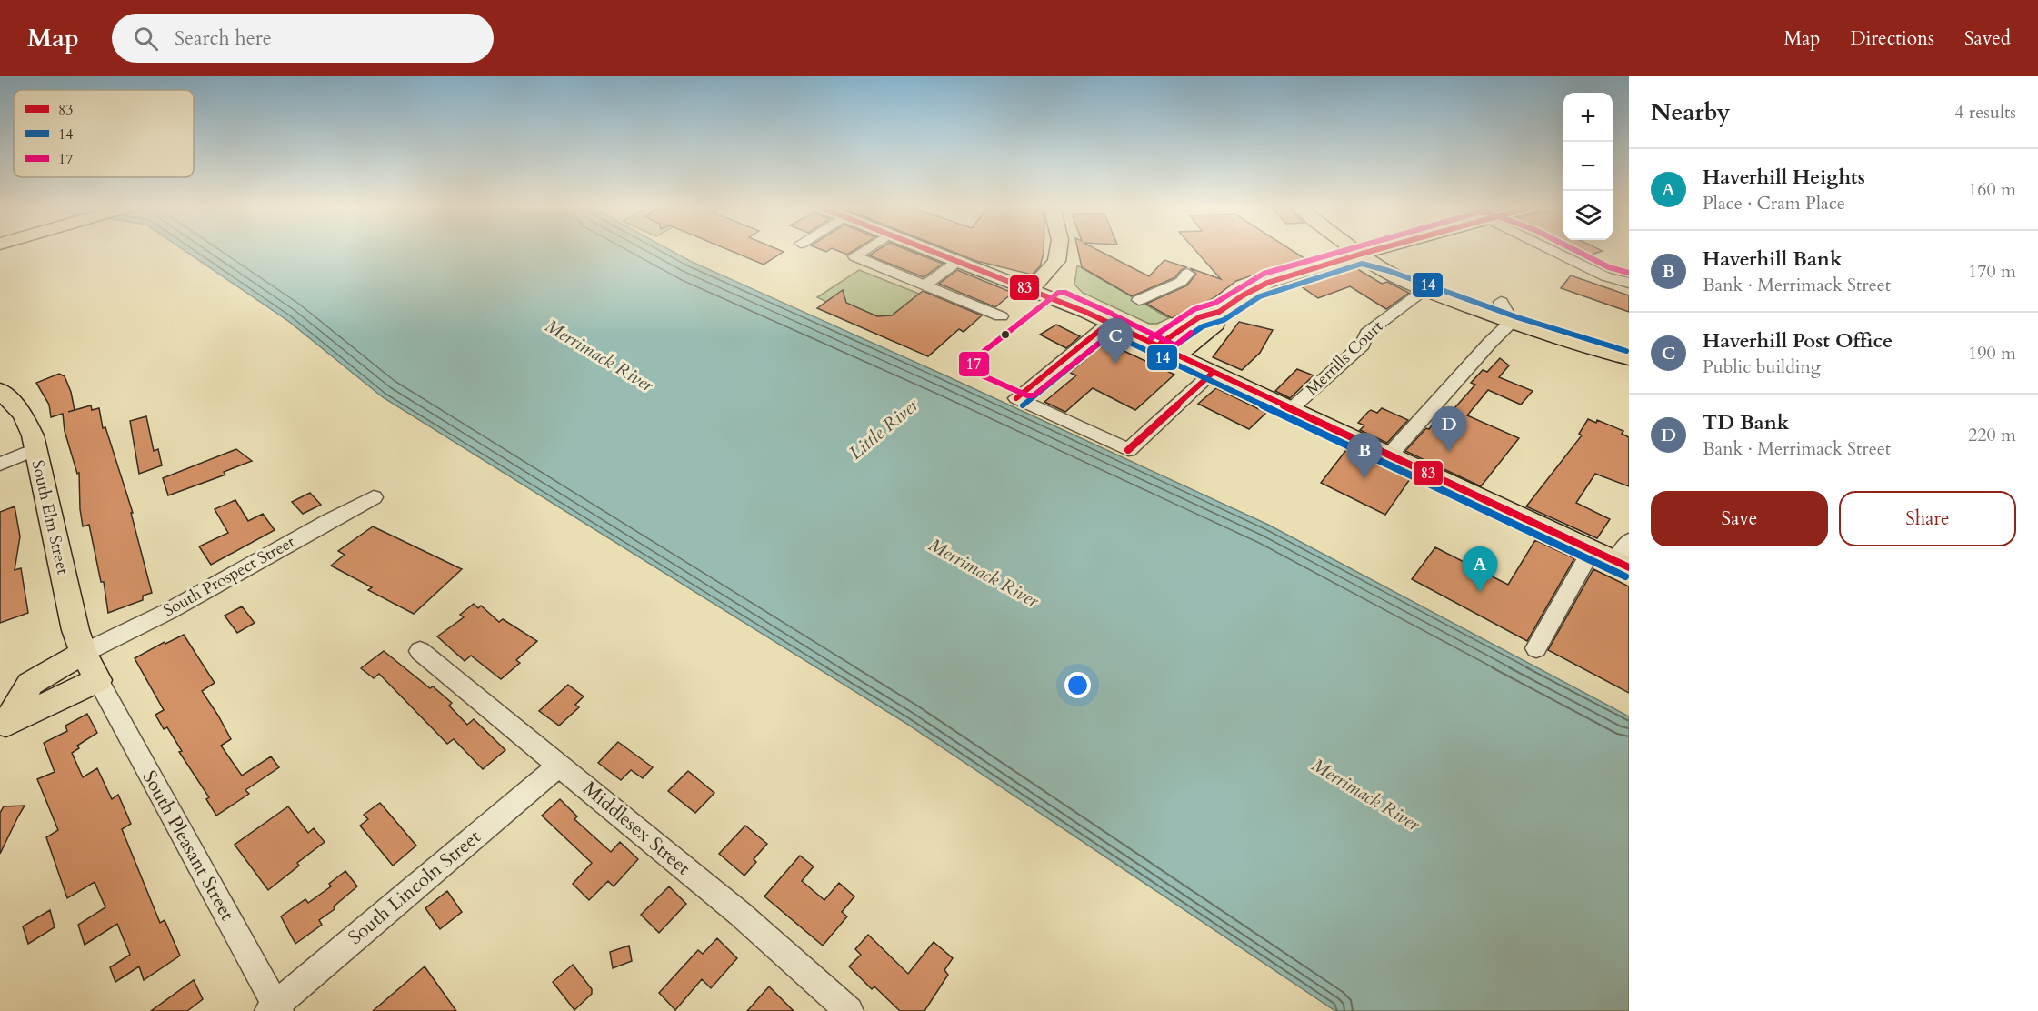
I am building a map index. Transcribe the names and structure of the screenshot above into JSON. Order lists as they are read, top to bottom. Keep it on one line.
{"streets":{"main road":["South Elm Street"],"street":["Merrills Court","South Prospect Street","Middlesex Street","South Pleasant Street","South Lincoln Street"]},"crossings":[["South Elm Street","South Prospect Street"],["South Elm Street","South Pleasant Street"],["Middlesex Street","South Lincoln Street"],["South Pleasant Street","South Lincoln Street"]],"water":["Merrimack River","Little River"],"lines":["transit line 83","transit line 17","transit line 14"],"legend":["83","14","17"],"page":{"header":"Map","search":"Search here","nav":["Map","Directions","Saved"],"heading":["Nearby","4 results"],"map_buttons":["+","−"],"list":[{"mark":"A","name":"Haverhill Heights","note":"Place · Cram Place","value":"160 m"},{"mark":"B","name":"Haverhill Bank","note":"Bank · Merrimack Street","value":"170 m"},{"mark":"C","name":"Haverhill Post Office","note":"Public building","value":"190 m"},{"mark":"D","name":"TD Bank","note":"Bank · Merrimack Street","value":"220 m"}],"pins":["C","D","B","A"],"buttons":["Save","Share"]}}
